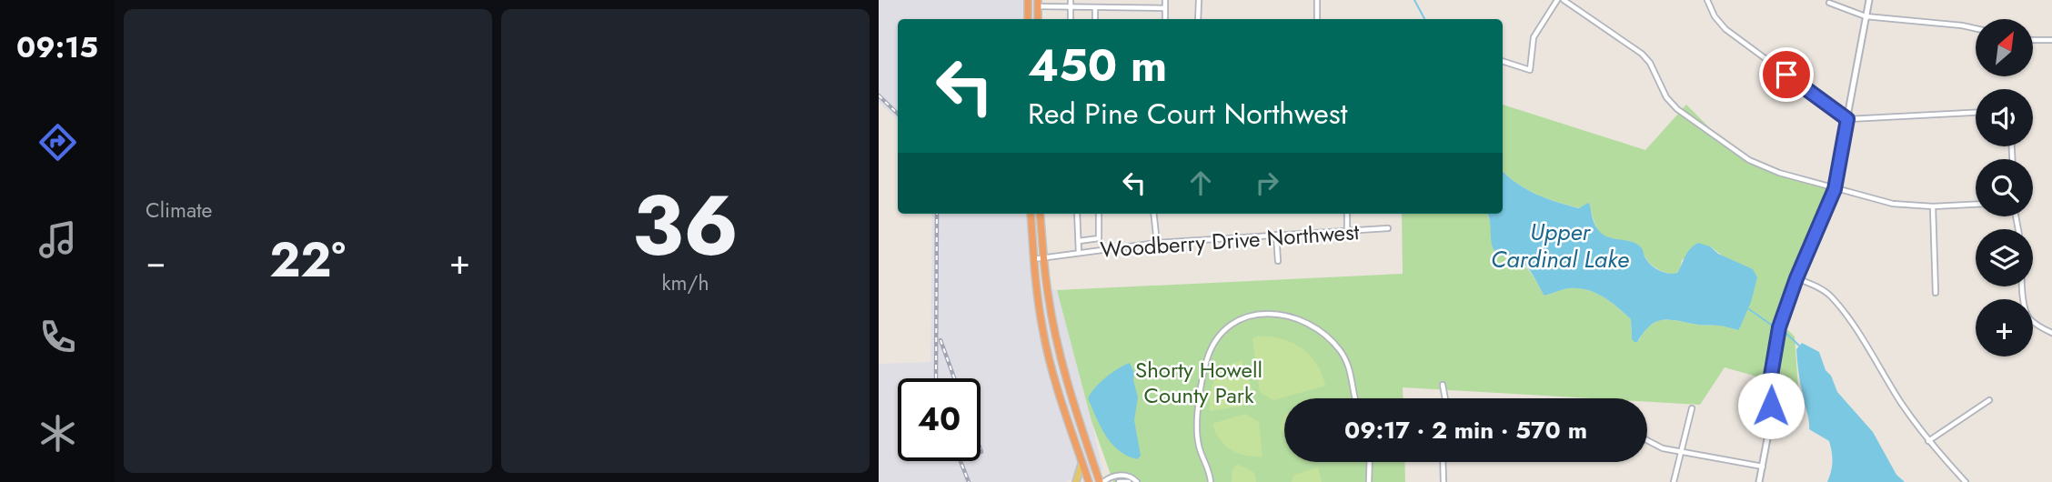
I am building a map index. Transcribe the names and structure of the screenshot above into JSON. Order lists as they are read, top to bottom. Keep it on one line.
{"streets":{"street":["Woodberry Drive Northwest"]},"water":["Upper Cardinal Lake"],"parks":["Shorty Howell County Park"],"north":"top right","page":{"tabs":"09:15","tile":["Climate",["36","km/h"]],"map_buttons":"+","turn":["450 m","Red Pine Court Northwest"],"heat":["−","22°","+"],"limit":"40","trip":"09:17 · 2 min · 570 m"}}
